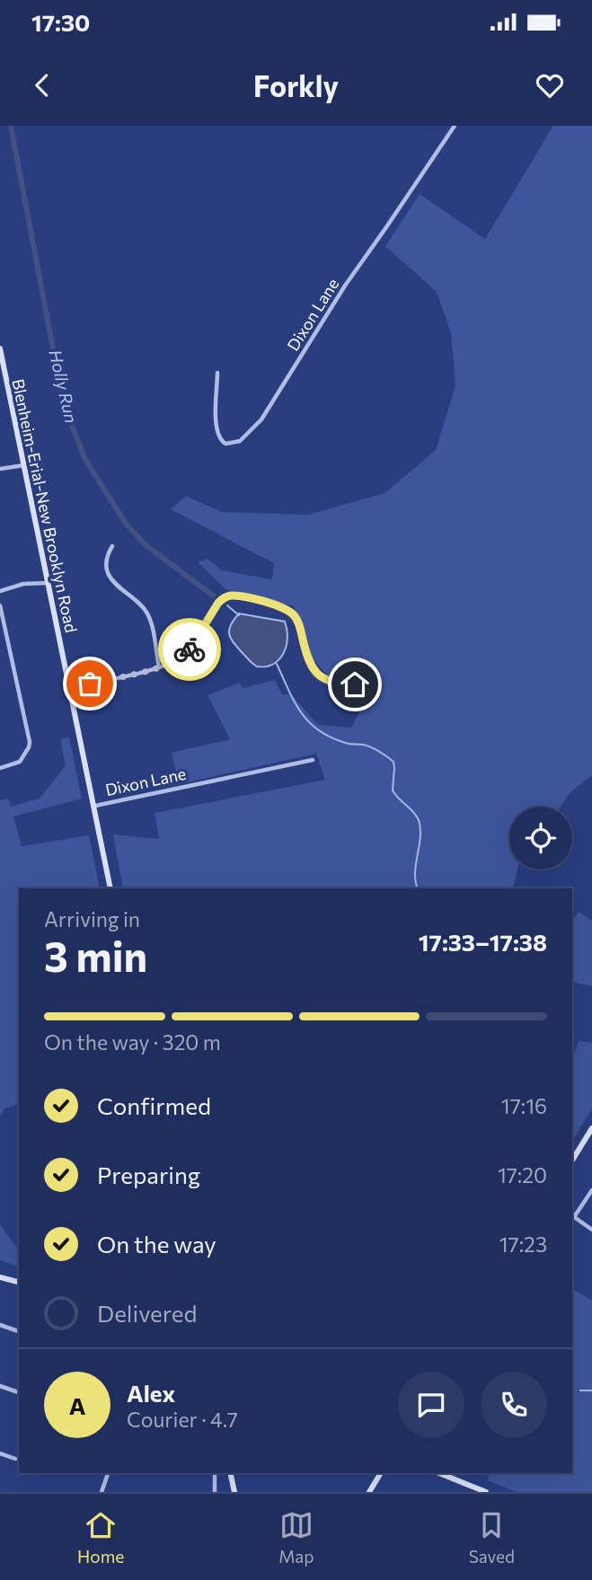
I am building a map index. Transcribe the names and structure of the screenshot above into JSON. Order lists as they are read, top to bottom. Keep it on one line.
{"streets":{"main road":["Blenheim-Erial-New Brooklyn Road"],"street":["Dixon Lane"]},"crossings":[["Dixon Lane","Blenheim-Erial-New Brooklyn Road"]],"water":["Holly Run"],"page":{"status":"17:30","header":"Forkly","heading":["3 min","Arriving in","17:33–17:38"],"panel":["Alex","Courier · 4.7"],"bar":"On the way · 320 m","list":[["Confirmed","17:16"],["Preparing","17:20"],["On the way","17:23"],"Delivered"],"round":"A","tabs":["Home","Map","Saved"]}}
